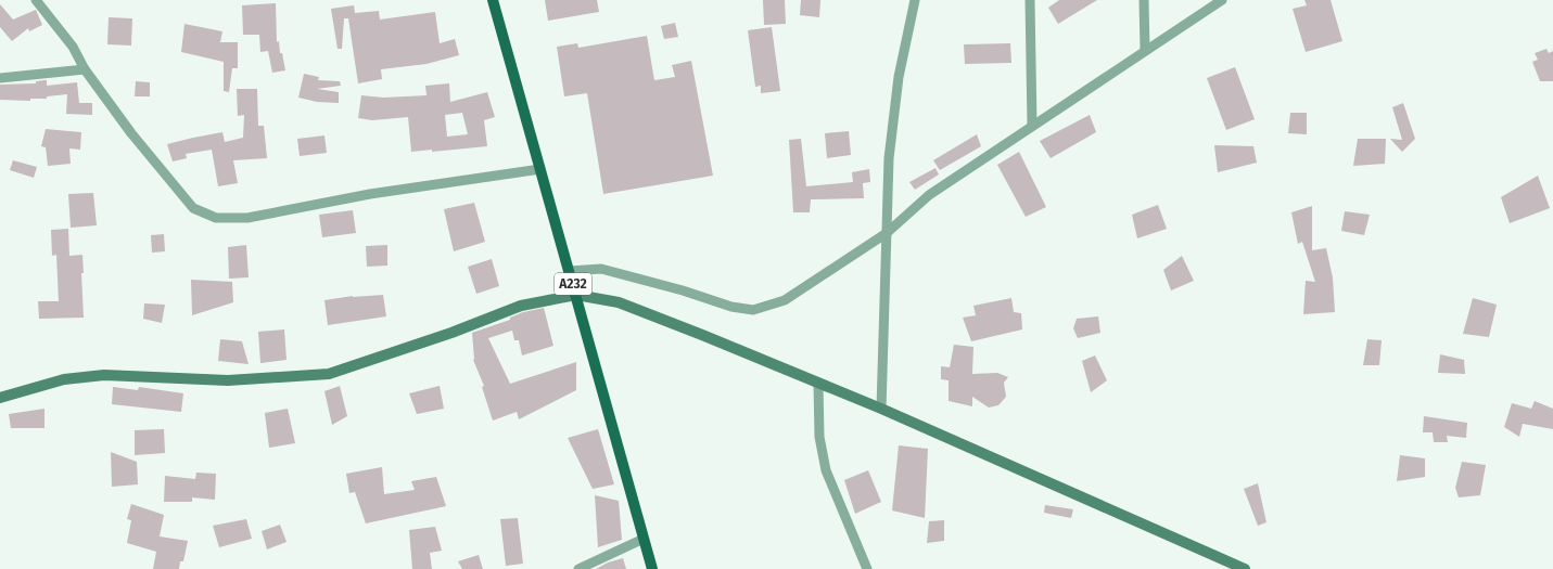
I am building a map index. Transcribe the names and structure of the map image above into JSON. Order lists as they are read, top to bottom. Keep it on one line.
{"streets":{"main road":["A232"]}}
